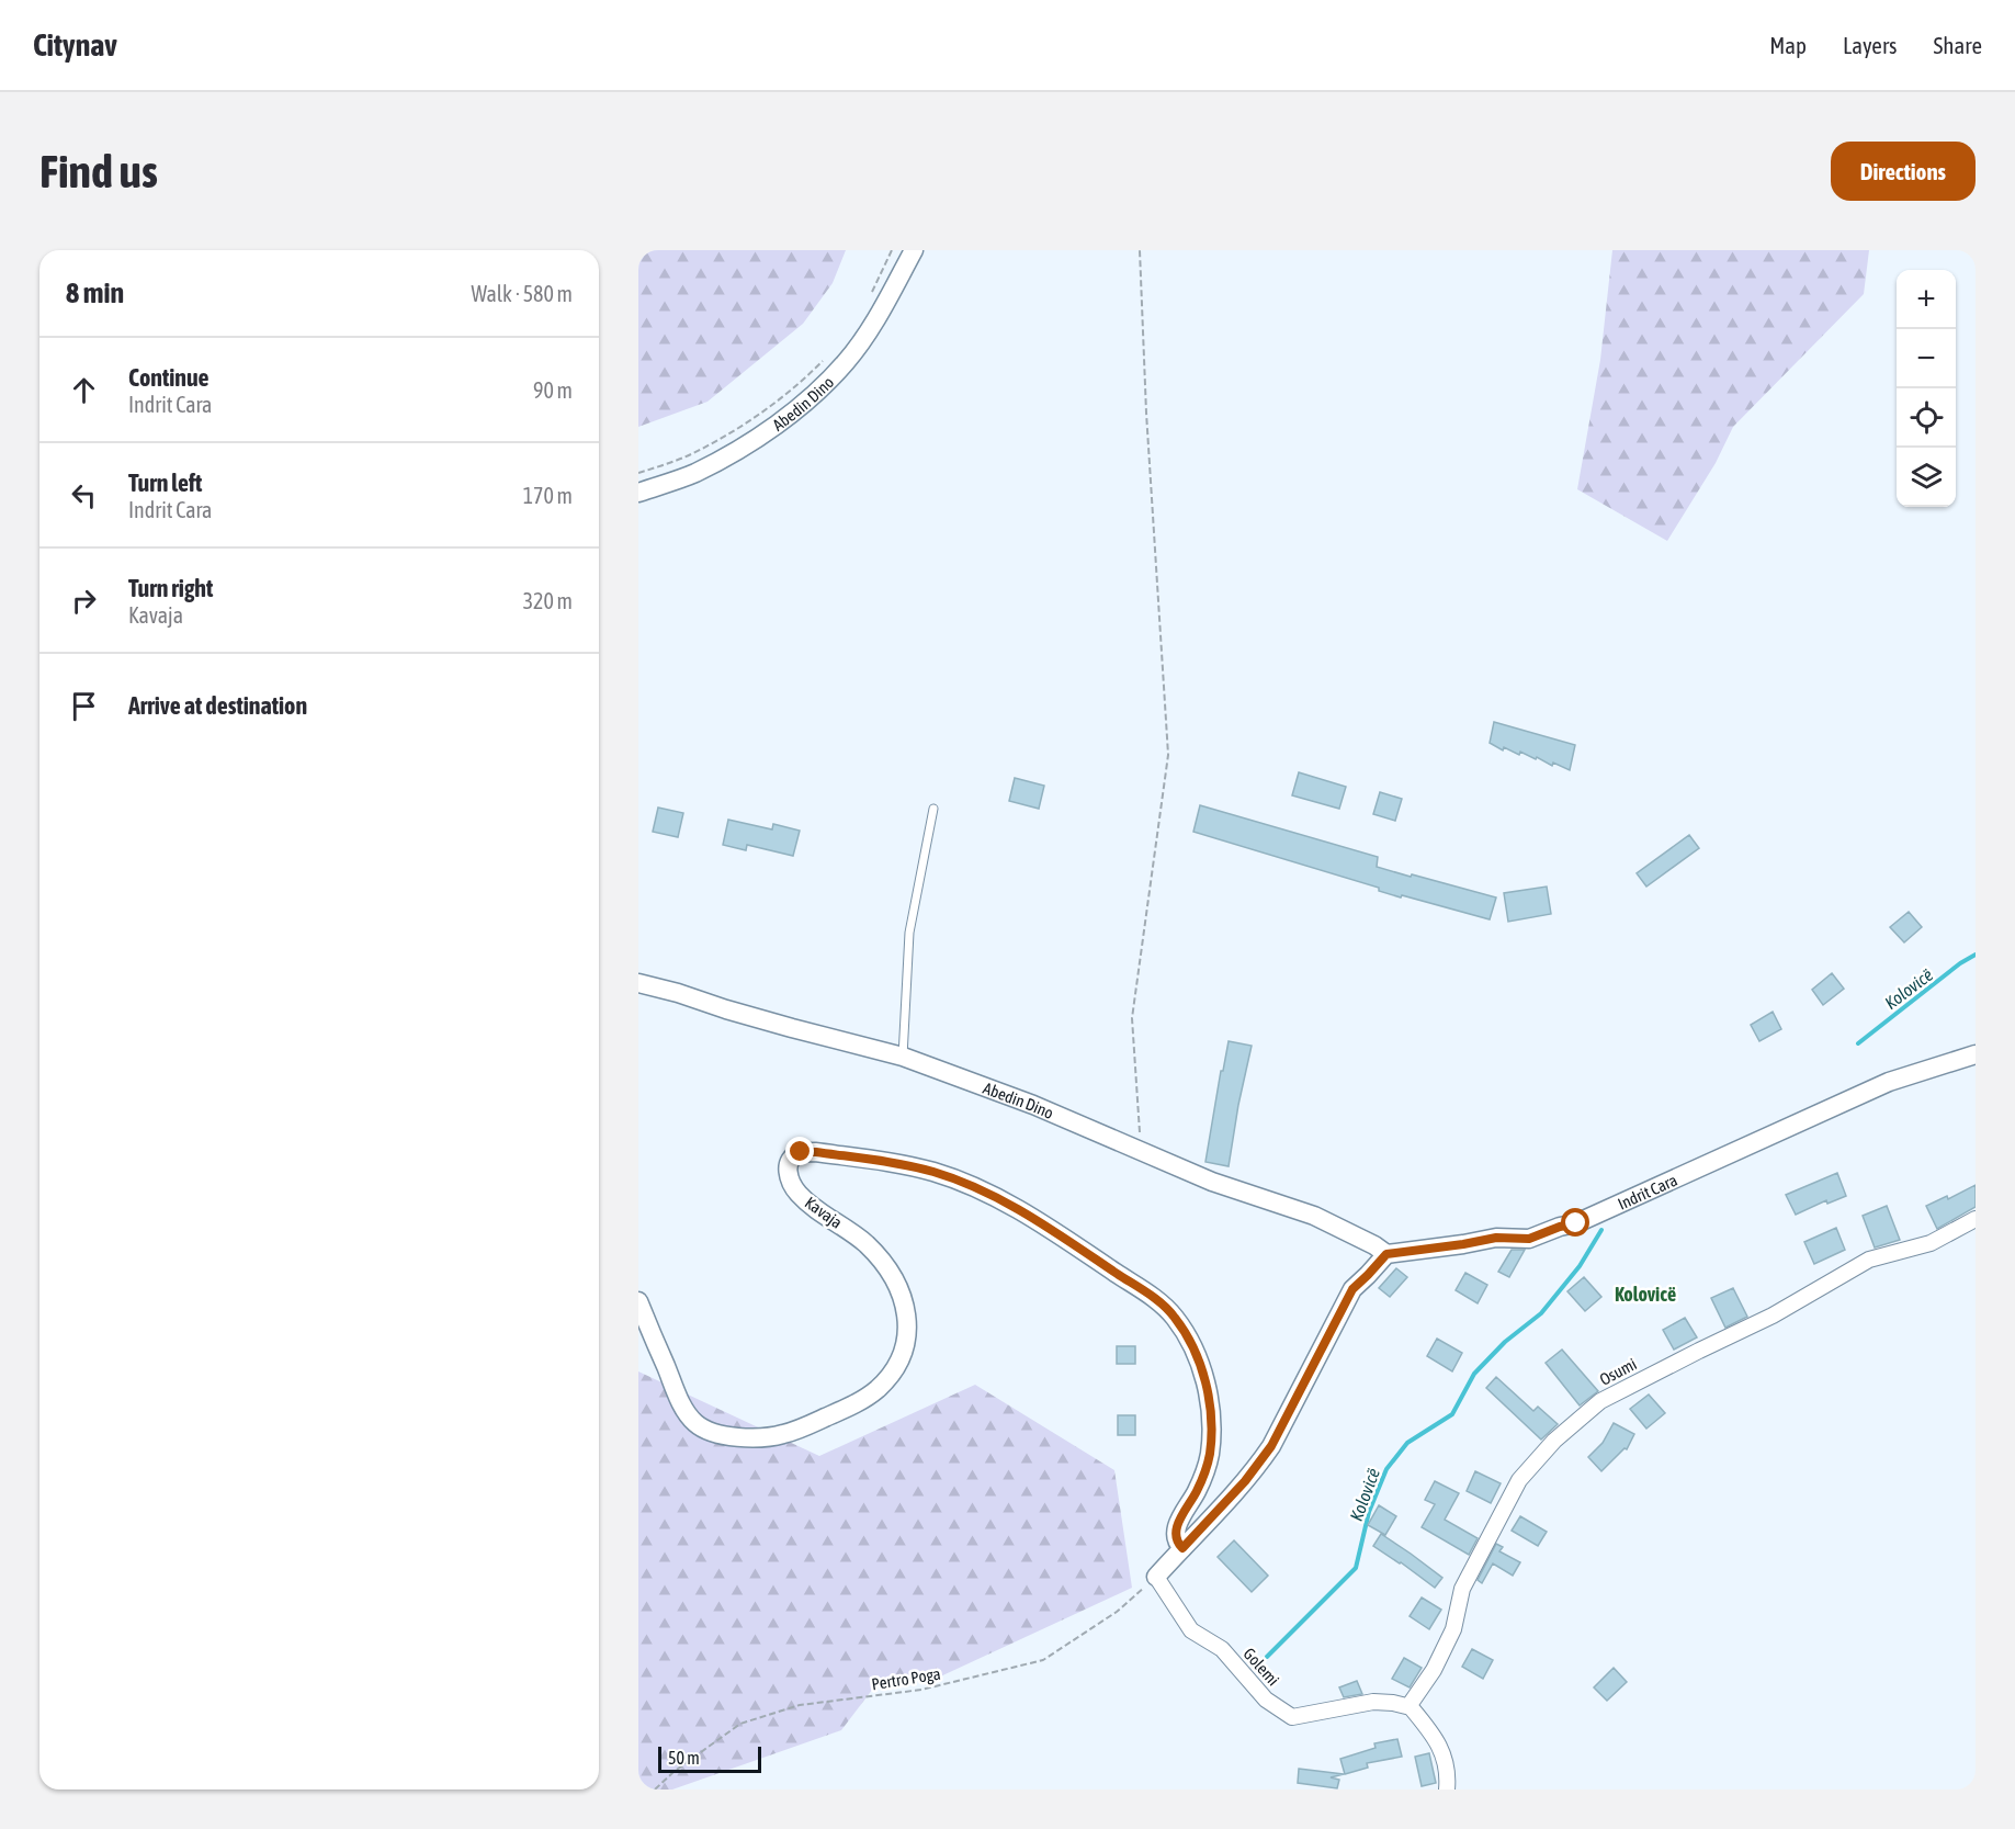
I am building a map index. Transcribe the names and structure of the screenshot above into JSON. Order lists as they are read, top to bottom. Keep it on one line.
{"streets":{"street":["Abedin Dino","Indrit Cara","Kavaja","Osumi","Golemi"],"path":["Pertro Poga"]},"crossings":[["Abedin Dino","Indrit Cara"],["Osumi","Golemi"],["Golemi","Pertro Poga"]],"districts":["Kolovicë"],"water":["Kolovicë"],"scale_bar":"50 m","page":{"header":"Citynav","nav":["Map","Layers","Share"],"buttons":"Directions","title":"Find us","heading":["8 min","Walk · 580 m"],"map_buttons":["+","−"],"list":[["Continue","Indrit Cara","90 m"],["Turn left","Indrit Cara","170 m"],["Turn right","Kavaja","320 m"],"Arrive at destination"],"scale":"50 m"}}
